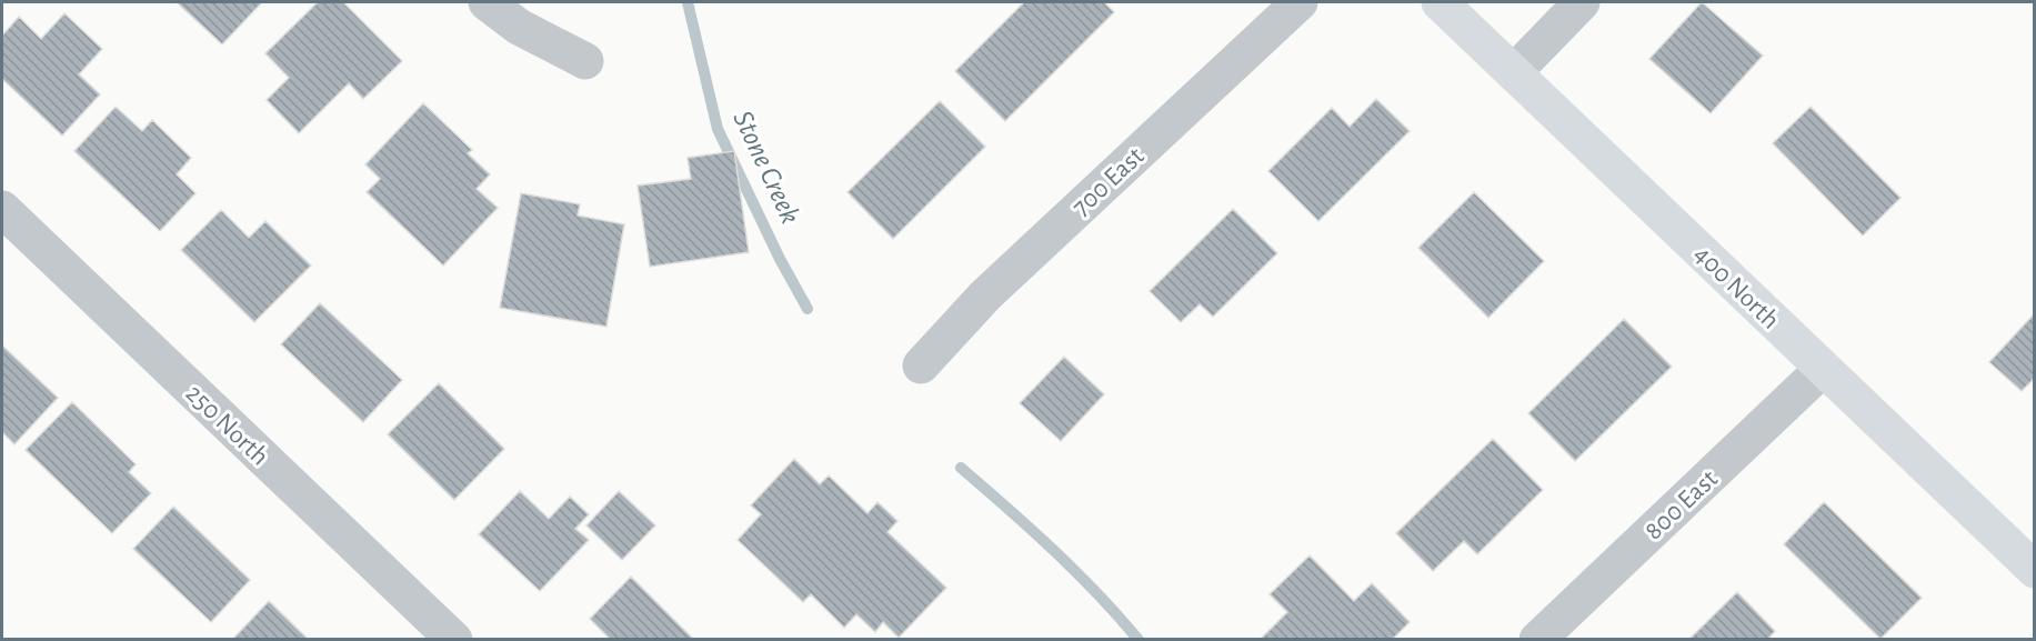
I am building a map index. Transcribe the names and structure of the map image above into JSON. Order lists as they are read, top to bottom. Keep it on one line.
{"streets":{"main road":["400 North"],"street":["700 East","250 North","800 East"]},"crossings":[["400 North","800 East"]],"water":["Stone Creek"]}
